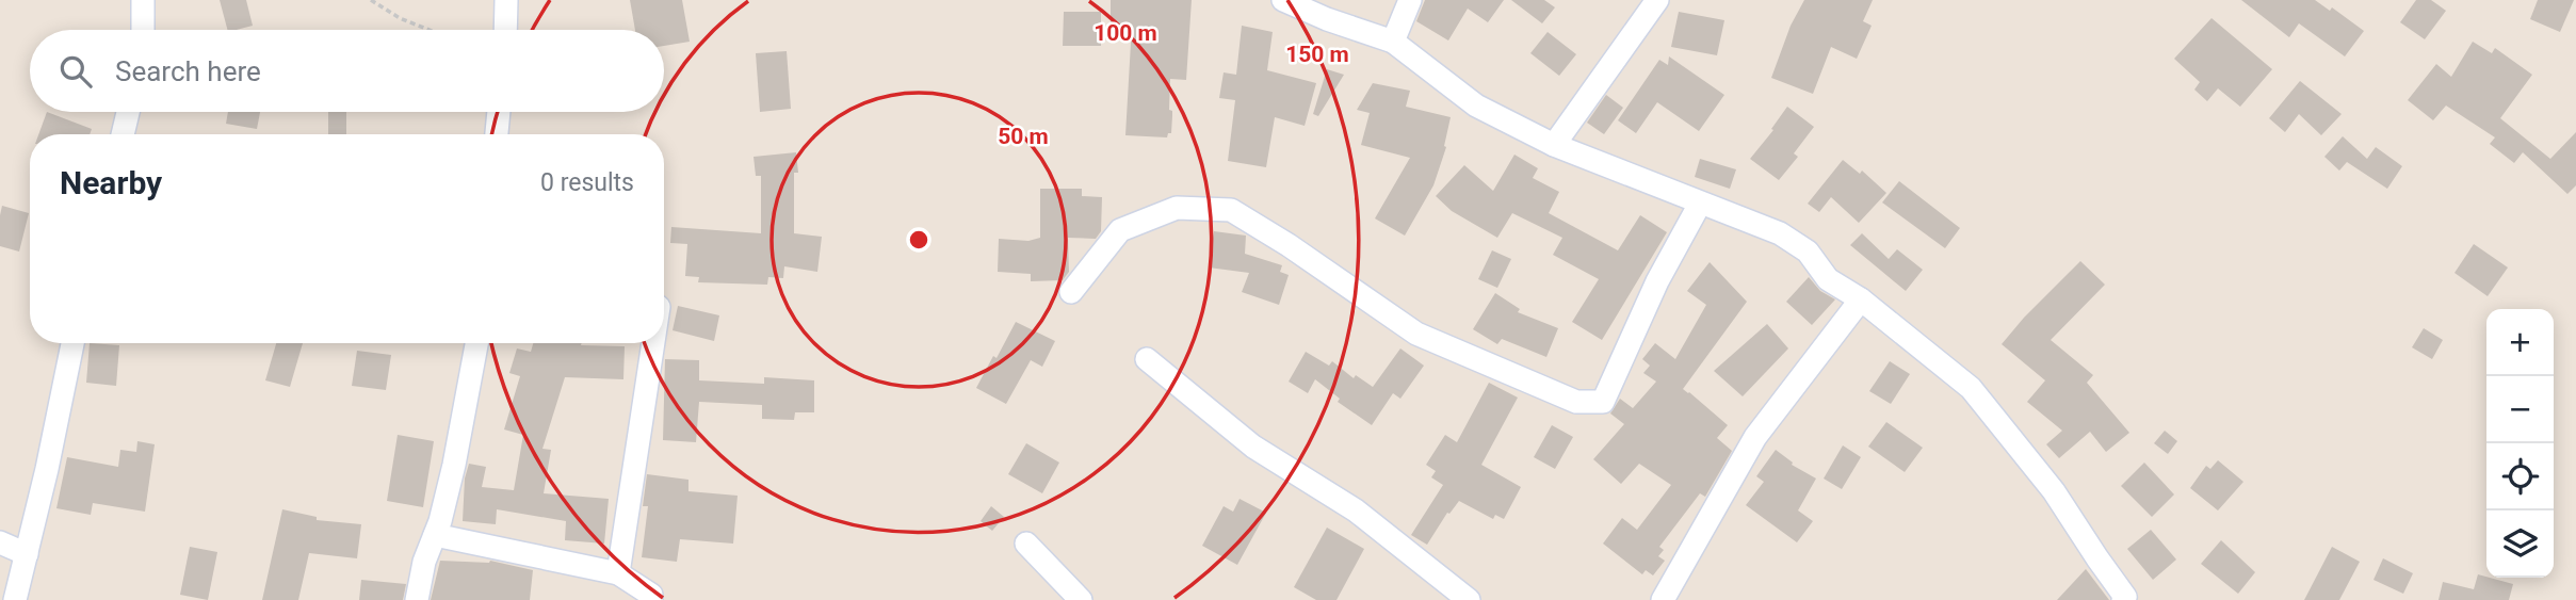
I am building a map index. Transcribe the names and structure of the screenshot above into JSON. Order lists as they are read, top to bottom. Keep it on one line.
{"page":{"search":"Search here","heading":["Nearby","0 results"],"map_buttons":["+","−"]},"rings":["100 m","150 m","50 m"]}
